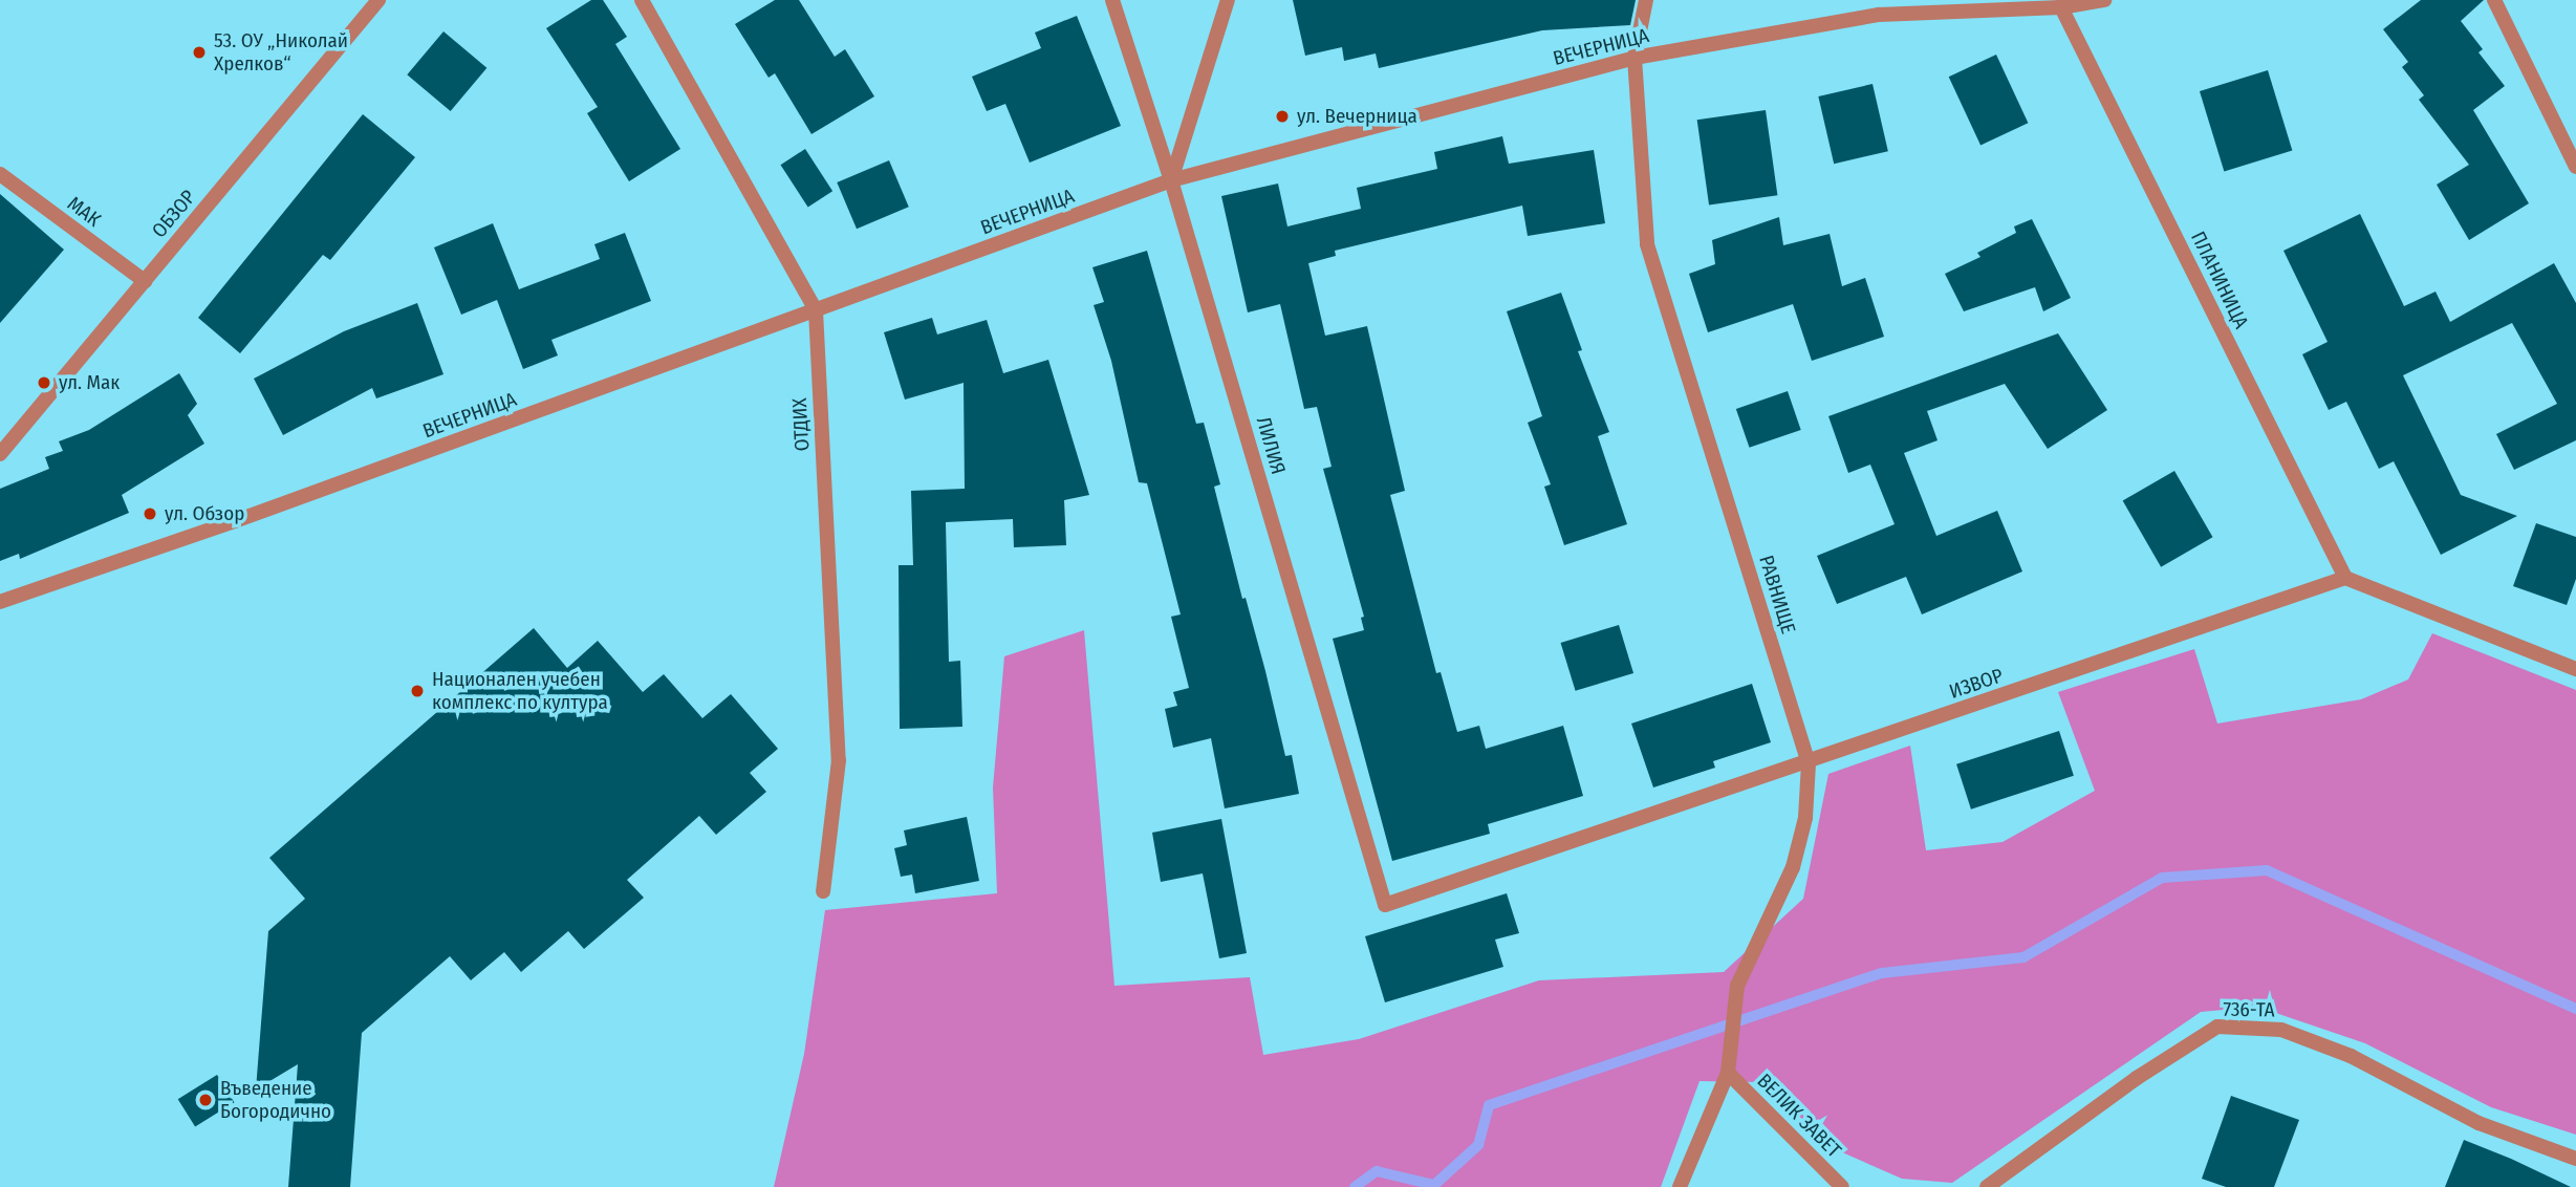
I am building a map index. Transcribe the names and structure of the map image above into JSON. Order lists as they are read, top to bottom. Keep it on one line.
{"streets":{"street":["ВЕЧЕРНИЦА","МАК","ОБЗОР","ПЛАНИНИЦА","ОТДИХ","ЛИЛИЯ","РАВНИЩЕ","ИЗВОР","736-ТА","ВЕЛИК ЗАВЕТ"]},"crossings":[["ВЕЧЕРНИЦА","ПЛАНИНИЦА"],["ВЕЧЕРНИЦА","ОТДИХ"],["ВЕЧЕРНИЦА","ЛИЛИЯ"],["ВЕЧЕРНИЦА","РАВНИЩЕ"],["МАК","ОБЗОР"],["ПЛАНИНИЦА","ИЗВОР"],["ЛИЛИЯ","ИЗВОР"],["РАВНИЩЕ","ИЗВОР"],["РАВНИЩЕ","ВЕЛИК ЗАВЕТ"]],"places":["53. ОУ „Николай Хрелков“","ул. Вечерница","ул. Мак","ул. Обзор","Национален учебен комплекс по култура","Въведение Богородично"]}
